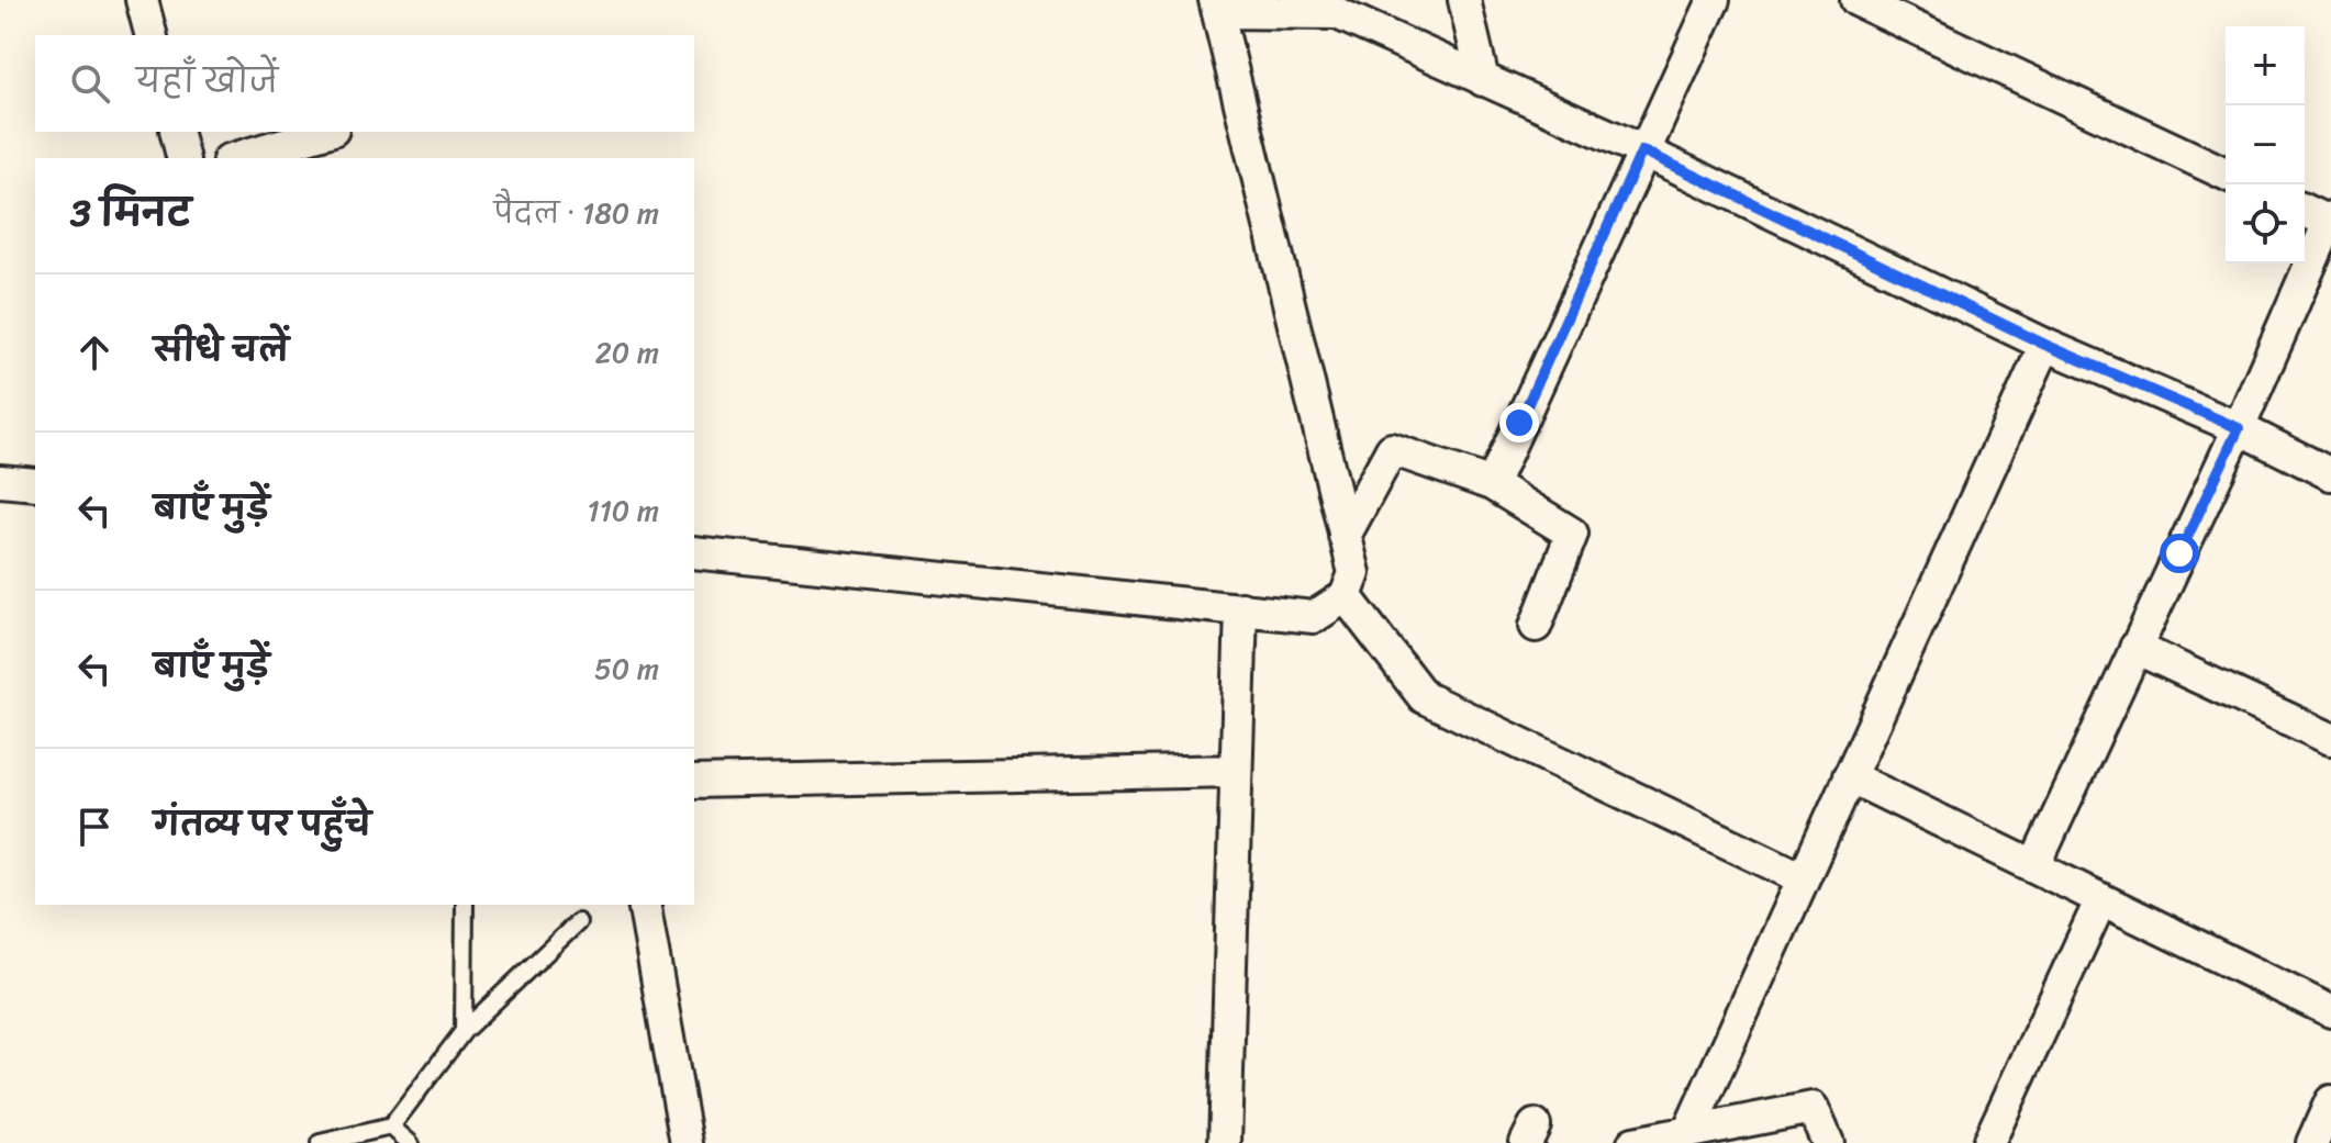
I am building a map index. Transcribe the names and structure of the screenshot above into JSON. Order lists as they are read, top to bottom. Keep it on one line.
{"page":{"map_buttons":["+","−"],"search":"यहाँ खोजें","heading":["3 मिनट","पैदल · 180 m"],"list":[["सीधे चलें","20 m"],["बाएँ मुड़ें","110 m"],["बाएँ मुड़ें","50 m"],"गंतव्य पर पहुँचे"]}}
